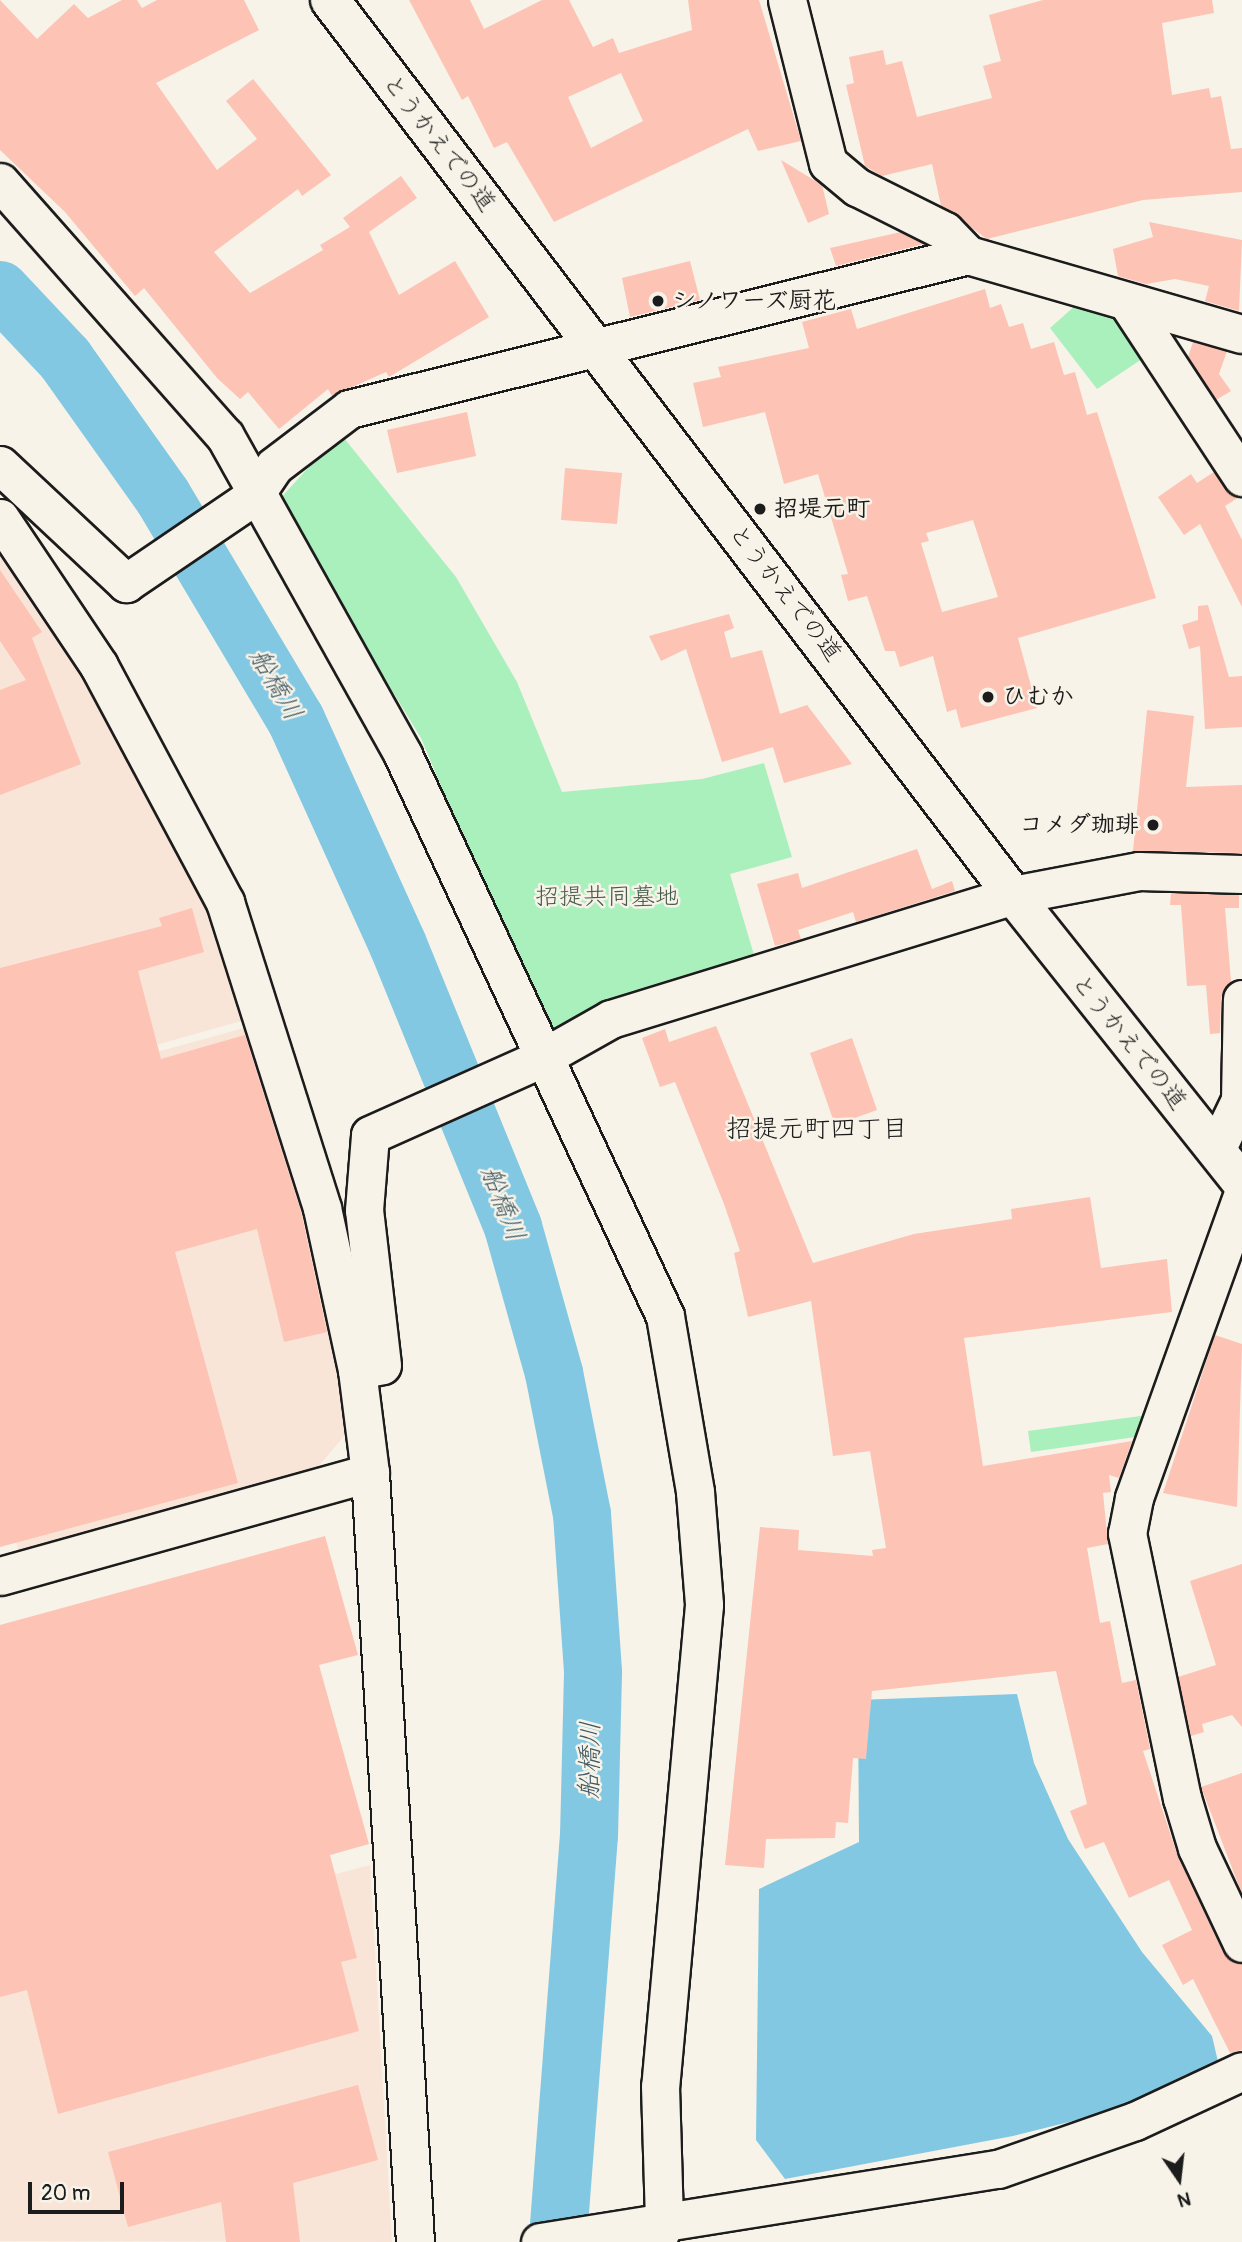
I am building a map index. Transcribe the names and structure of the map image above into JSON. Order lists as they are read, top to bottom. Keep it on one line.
{"streets":{"street":["とうかえでの道"]},"districts":["招提元町四丁目"],"water":["船橋川"],"parks":["招提共同墓地"],"places":["シノワーズ厨花","招堤元町","ひむか","コメダ珈琲"],"scale_bar":"20 m","north":"bottom"}
